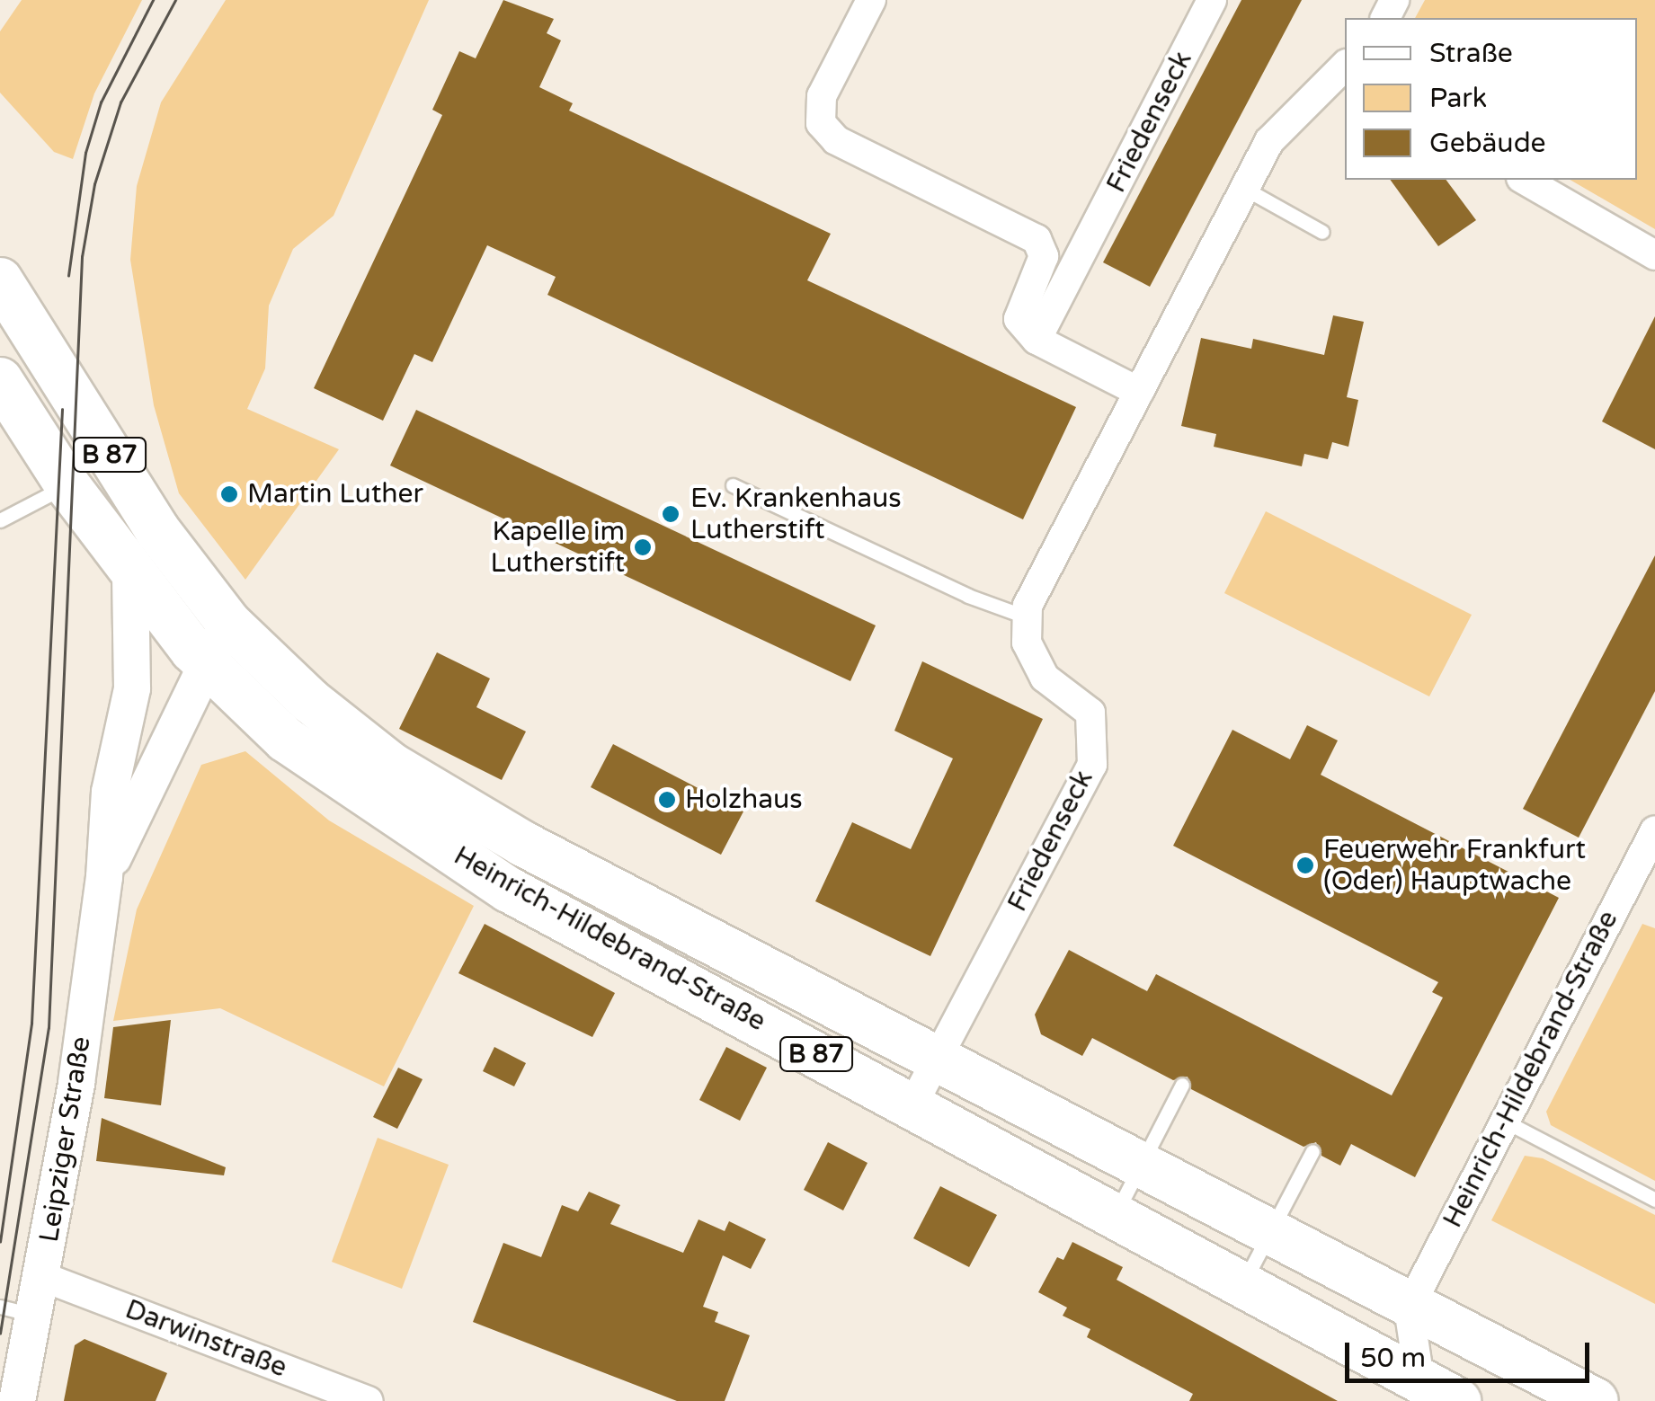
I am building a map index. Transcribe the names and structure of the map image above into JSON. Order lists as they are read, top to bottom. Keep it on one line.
{"streets":{"main road":["B 87","Heinrich-Hildebrand-Straße"],"street":["Friedenseck","Leipziger Straße","Darwinstraße"]},"crossings":[["Friedenseck","Heinrich-Hildebrand-Straße"],["B 87","Heinrich-Hildebrand-Straße"],["B 87","Leipziger Straße"],["Heinrich-Hildebrand-Straße","Leipziger Straße"],["Leipziger Straße","Darwinstraße"]],"places":["Martin Luther","Ev. Krankenhaus Lutherstift","Kapelle im Lutherstift","Holzhaus","Feuerwehr Frankfurt (Oder) Hauptwache"],"legend":["Straße","Park","Gebäude"],"scale_bar":"50 m"}
